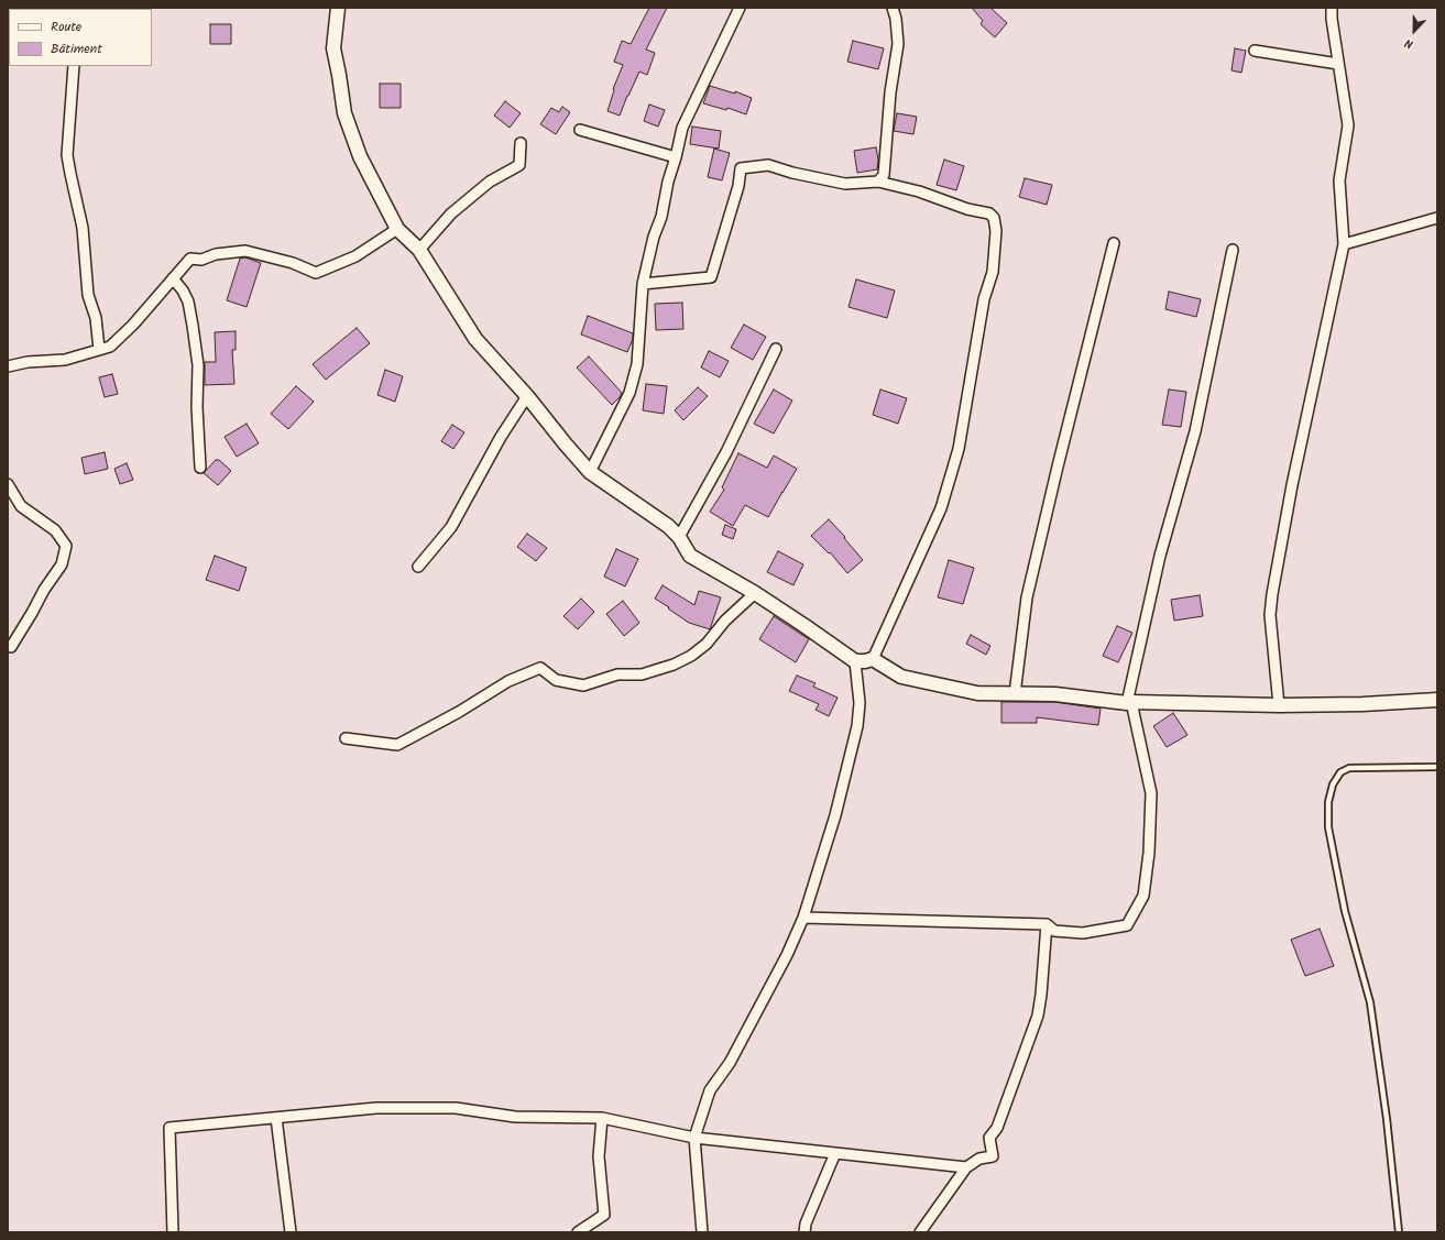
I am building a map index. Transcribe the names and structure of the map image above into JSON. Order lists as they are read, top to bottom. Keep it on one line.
{"legend":["Route","Bâtiment"],"north":"bottom"}
